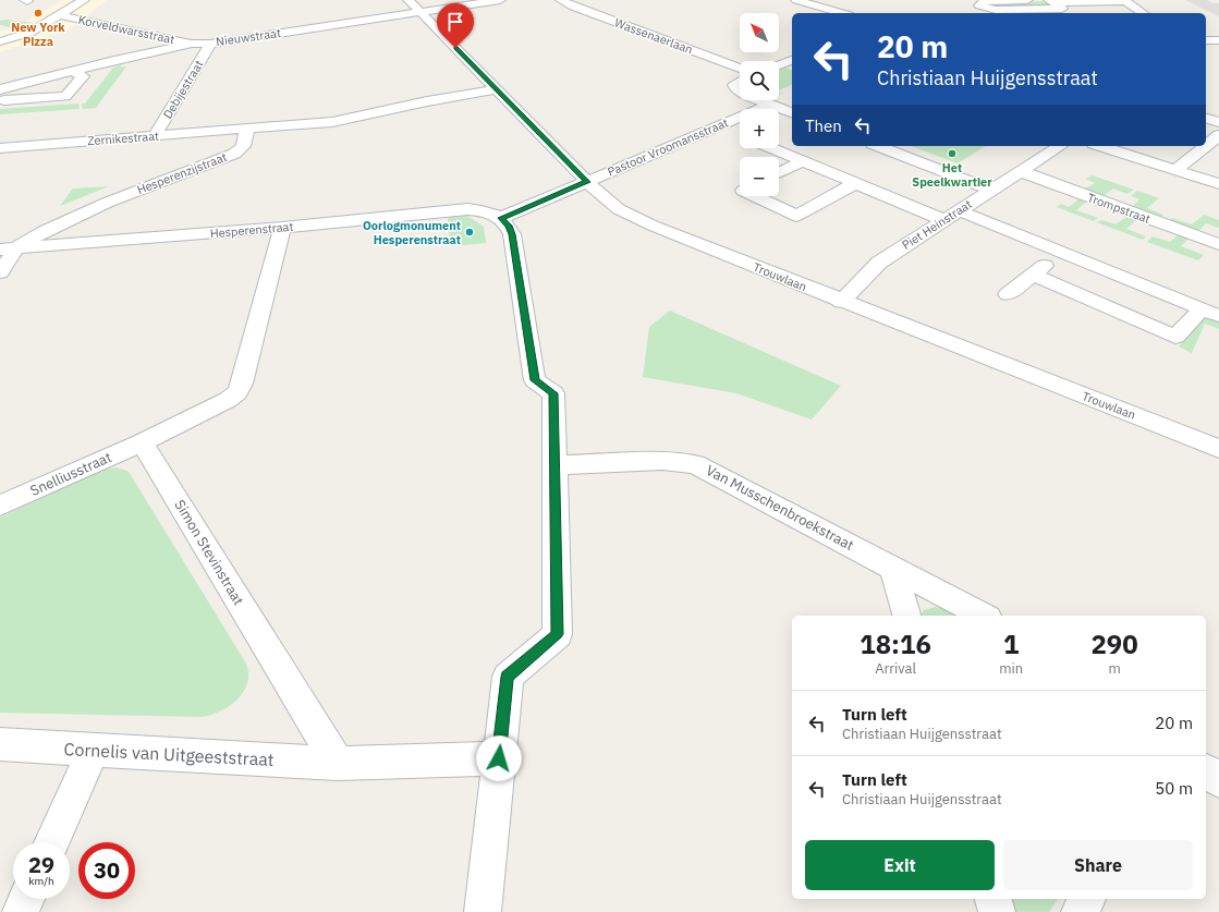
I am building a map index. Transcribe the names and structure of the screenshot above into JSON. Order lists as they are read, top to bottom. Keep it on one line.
{"streets":{"street":["Korveldwarsstraat","Wassenaerlaan","Nieuwstraat","Debijestraat","Zernikestraat","Pastoor Vroomansstraat","Hesperenzijstraat","Trompstraat","Piet Heinstraat","Hesperenstraat","Trouwlaan","Snelliusstraat","Van Musschenbroekstraat","Simon Stevinstraat","Cornelis van Uitgeeststraat"]},"crossings":[["Korveldwarsstraat","Nieuwstraat"],["Nieuwstraat","Debijestraat"],["Nieuwstraat","Trouwlaan"],["Debijestraat","Zernikestraat"],["Zernikestraat","Hesperenzijstraat"],["Pastoor Vroomansstraat","Hesperenstraat"],["Pastoor Vroomansstraat","Trouwlaan"],["Hesperenzijstraat","Hesperenstraat"],["Trompstraat","Piet Heinstraat"],["Piet Heinstraat","Trouwlaan"],["Snelliusstraat","Simon Stevinstraat"],["Simon Stevinstraat","Cornelis van Uitgeeststraat"]],"places":["New York Pizza","Het Speelkwartier","Oorlogmonument Hesperenstraat"],"north":"top left","page":{"map_buttons":["+","−"],"turn":["20 m","Christiaan Huijgensstraat"],"then":"Then","eta":["18:16","Arrival","1","min","290","m"],"list":[{"name":"Turn left","note":"Christiaan Huijgensstraat","value":"20 m"},{"name":"Turn left","note":"Christiaan Huijgensstraat","value":"50 m"}],"buttons":["Exit","Share"],"speed":"29 km/h","limit":"30"}}
